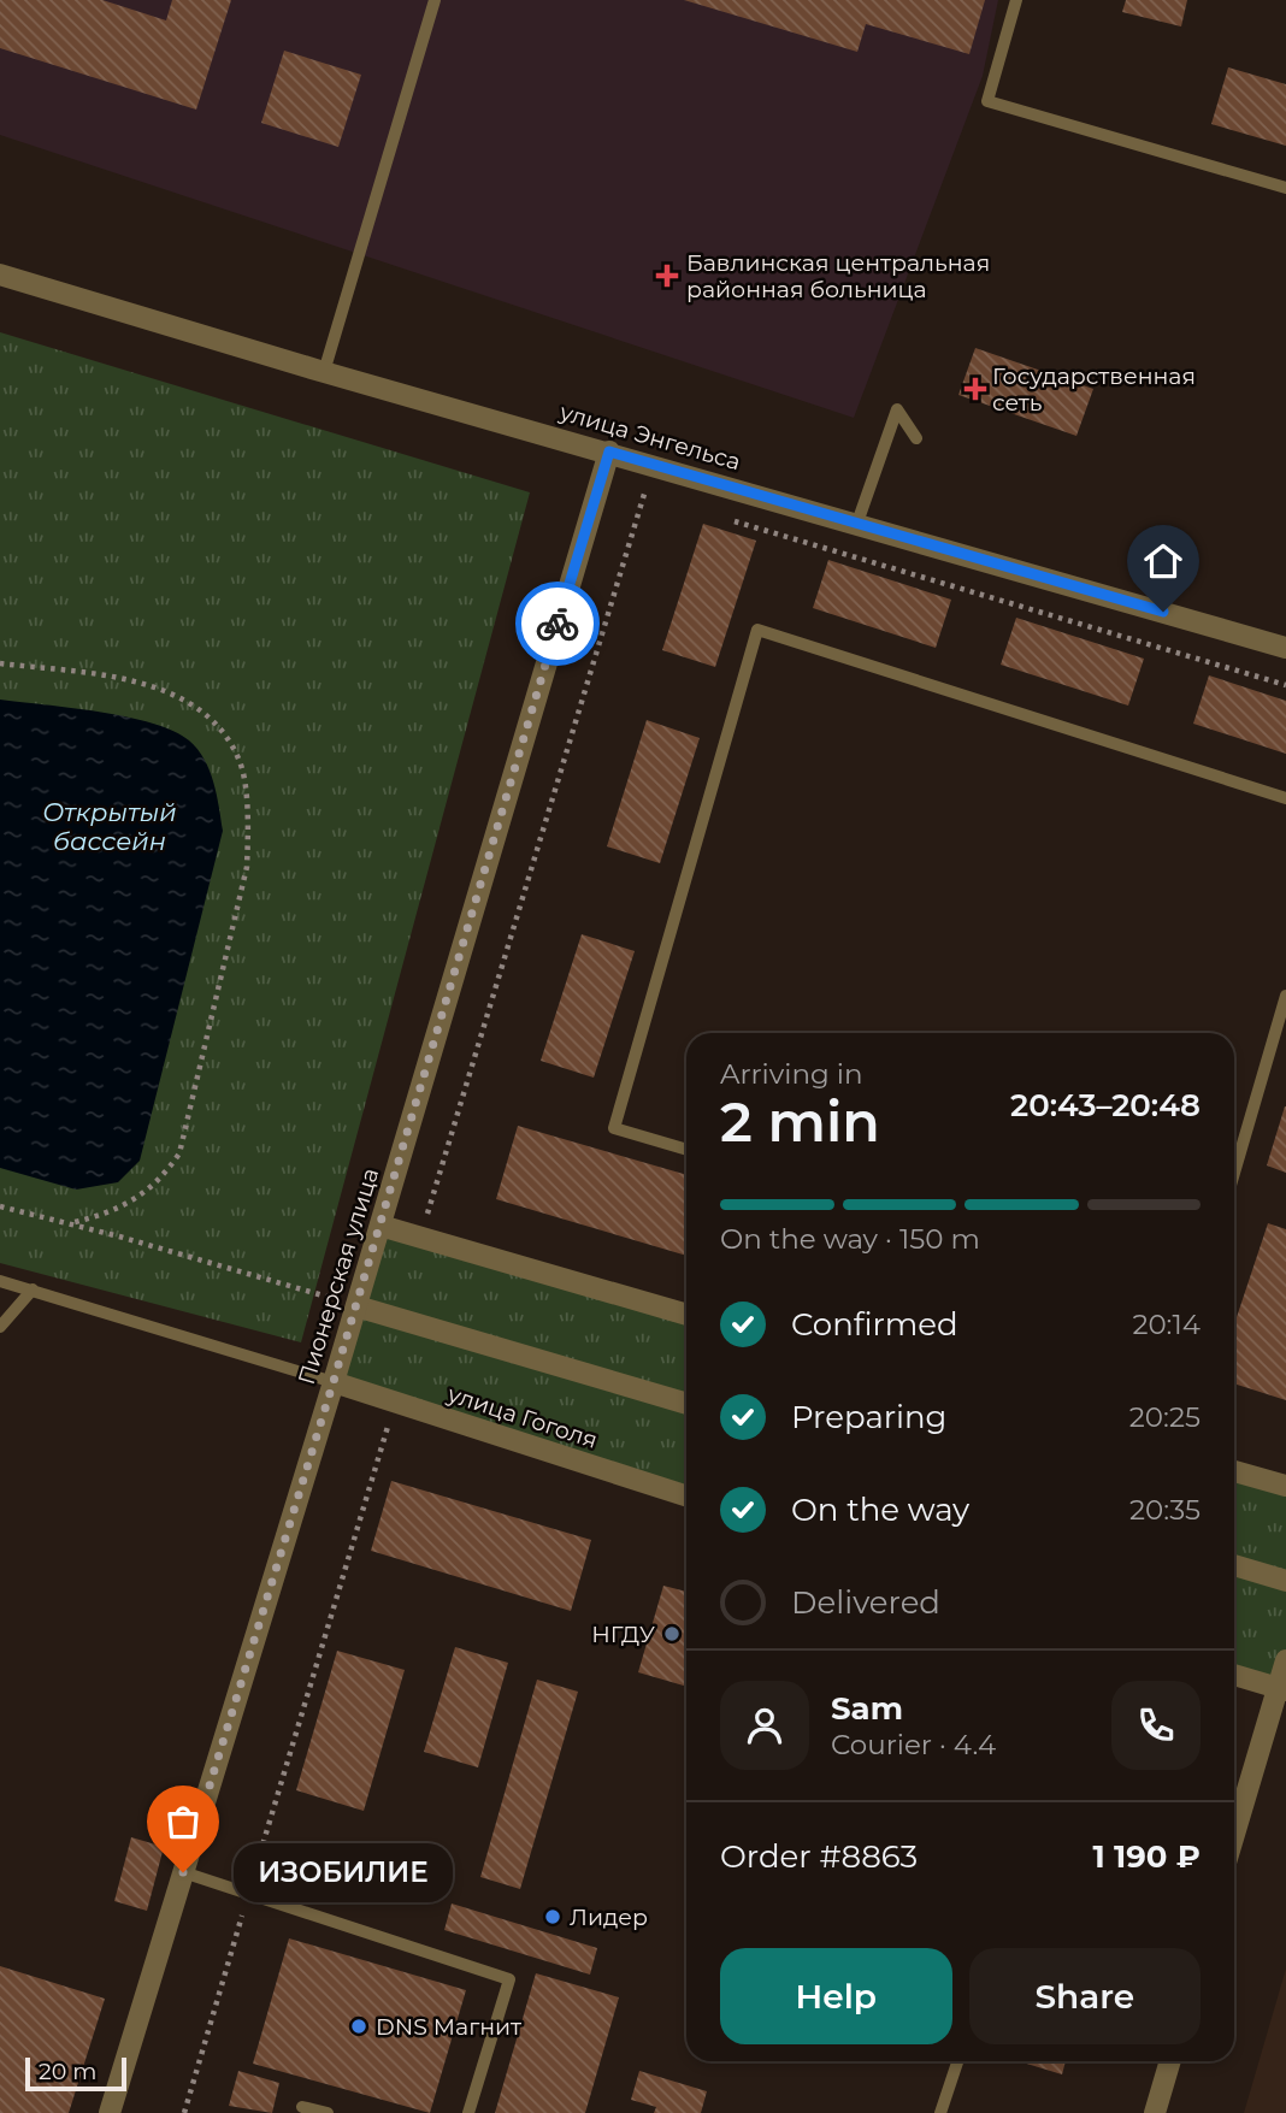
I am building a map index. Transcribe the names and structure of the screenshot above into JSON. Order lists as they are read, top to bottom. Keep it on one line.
{"streets":{"street":["улица Энгельса","Пионерская улица","улица Гоголя"]},"crossings":[["улица Энгельса","Пионерская улица"],["Пионерская улица","улица Гоголя"]],"water":["Открытый бассейн"],"places":{"health":["Бавлинская центральная районная больница","Государственная сеть"],"other":["НГДУ","ИЗОБИЛИЕ","Лидер","DNS Магнит"]},"scale_bar":"20 m","page":{"heading":["2 min","Arriving in","20:43–20:48"],"panel":["Sam","Courier · 4.4","Order #8863","1 190 ₽"],"bar":"On the way · 150 m","list":[["Confirmed","20:14"],["Preparing","20:25"],["On the way","20:35"],"Delivered"],"bubble":"ИЗОБИЛИЕ","buttons":["Help","Share"],"scale":"20 m"}}
